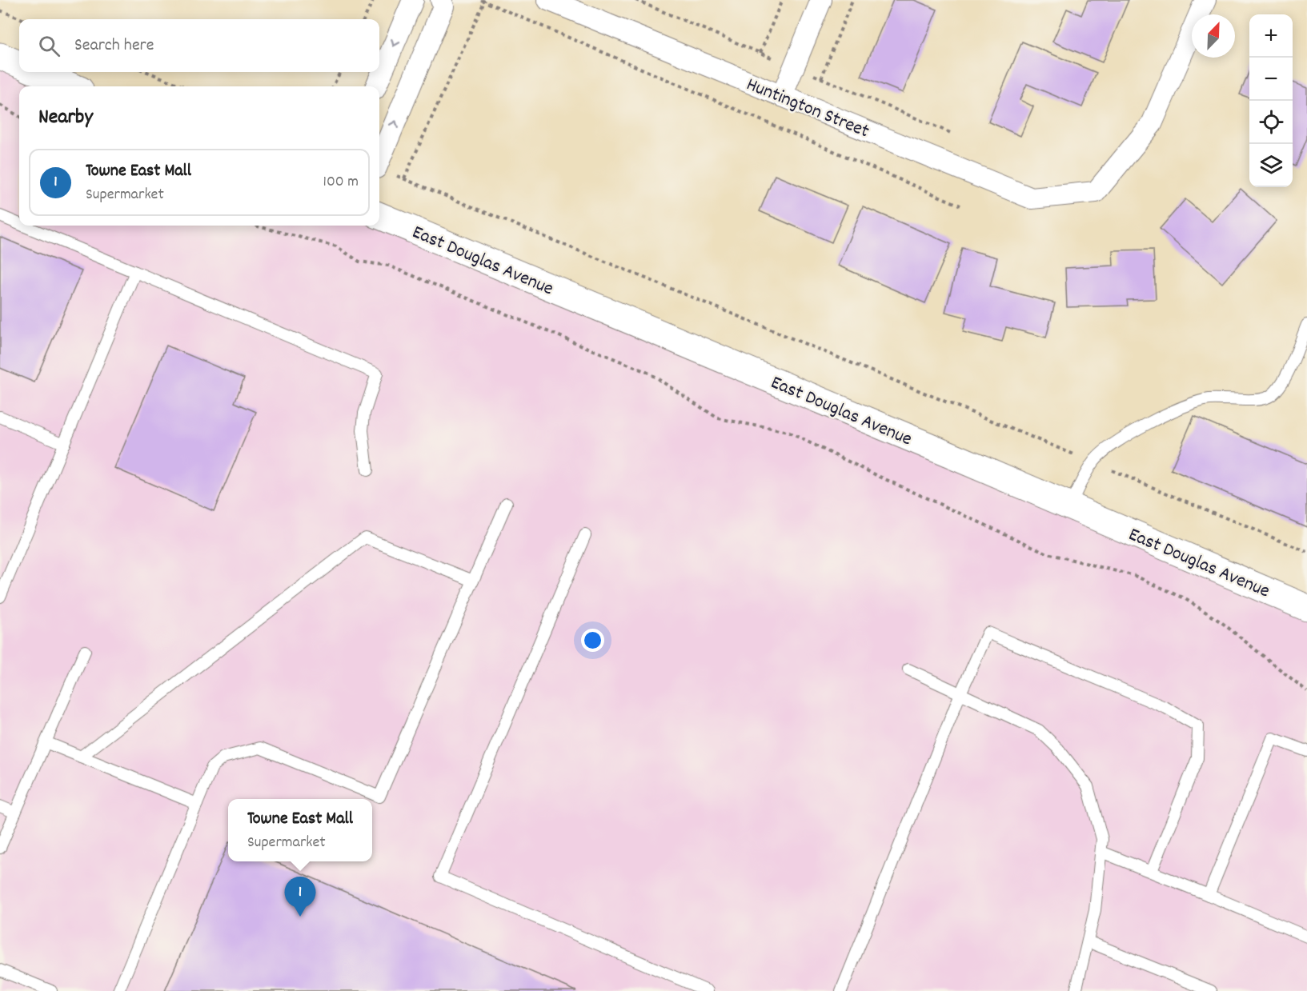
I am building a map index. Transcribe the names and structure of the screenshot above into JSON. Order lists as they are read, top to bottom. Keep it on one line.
{"streets":{"street":["Huntington Street","East Douglas Avenue"]},"north":"top right","page":{"map_buttons":["+","−"],"search":"Search here","heading":"Nearby","list":[{"mark":"1","name":"Towne East Mall","note":"Supermarket","value":"100 m"}],"popup":["Towne East Mall","Supermarket"],"pins":"1"}}
